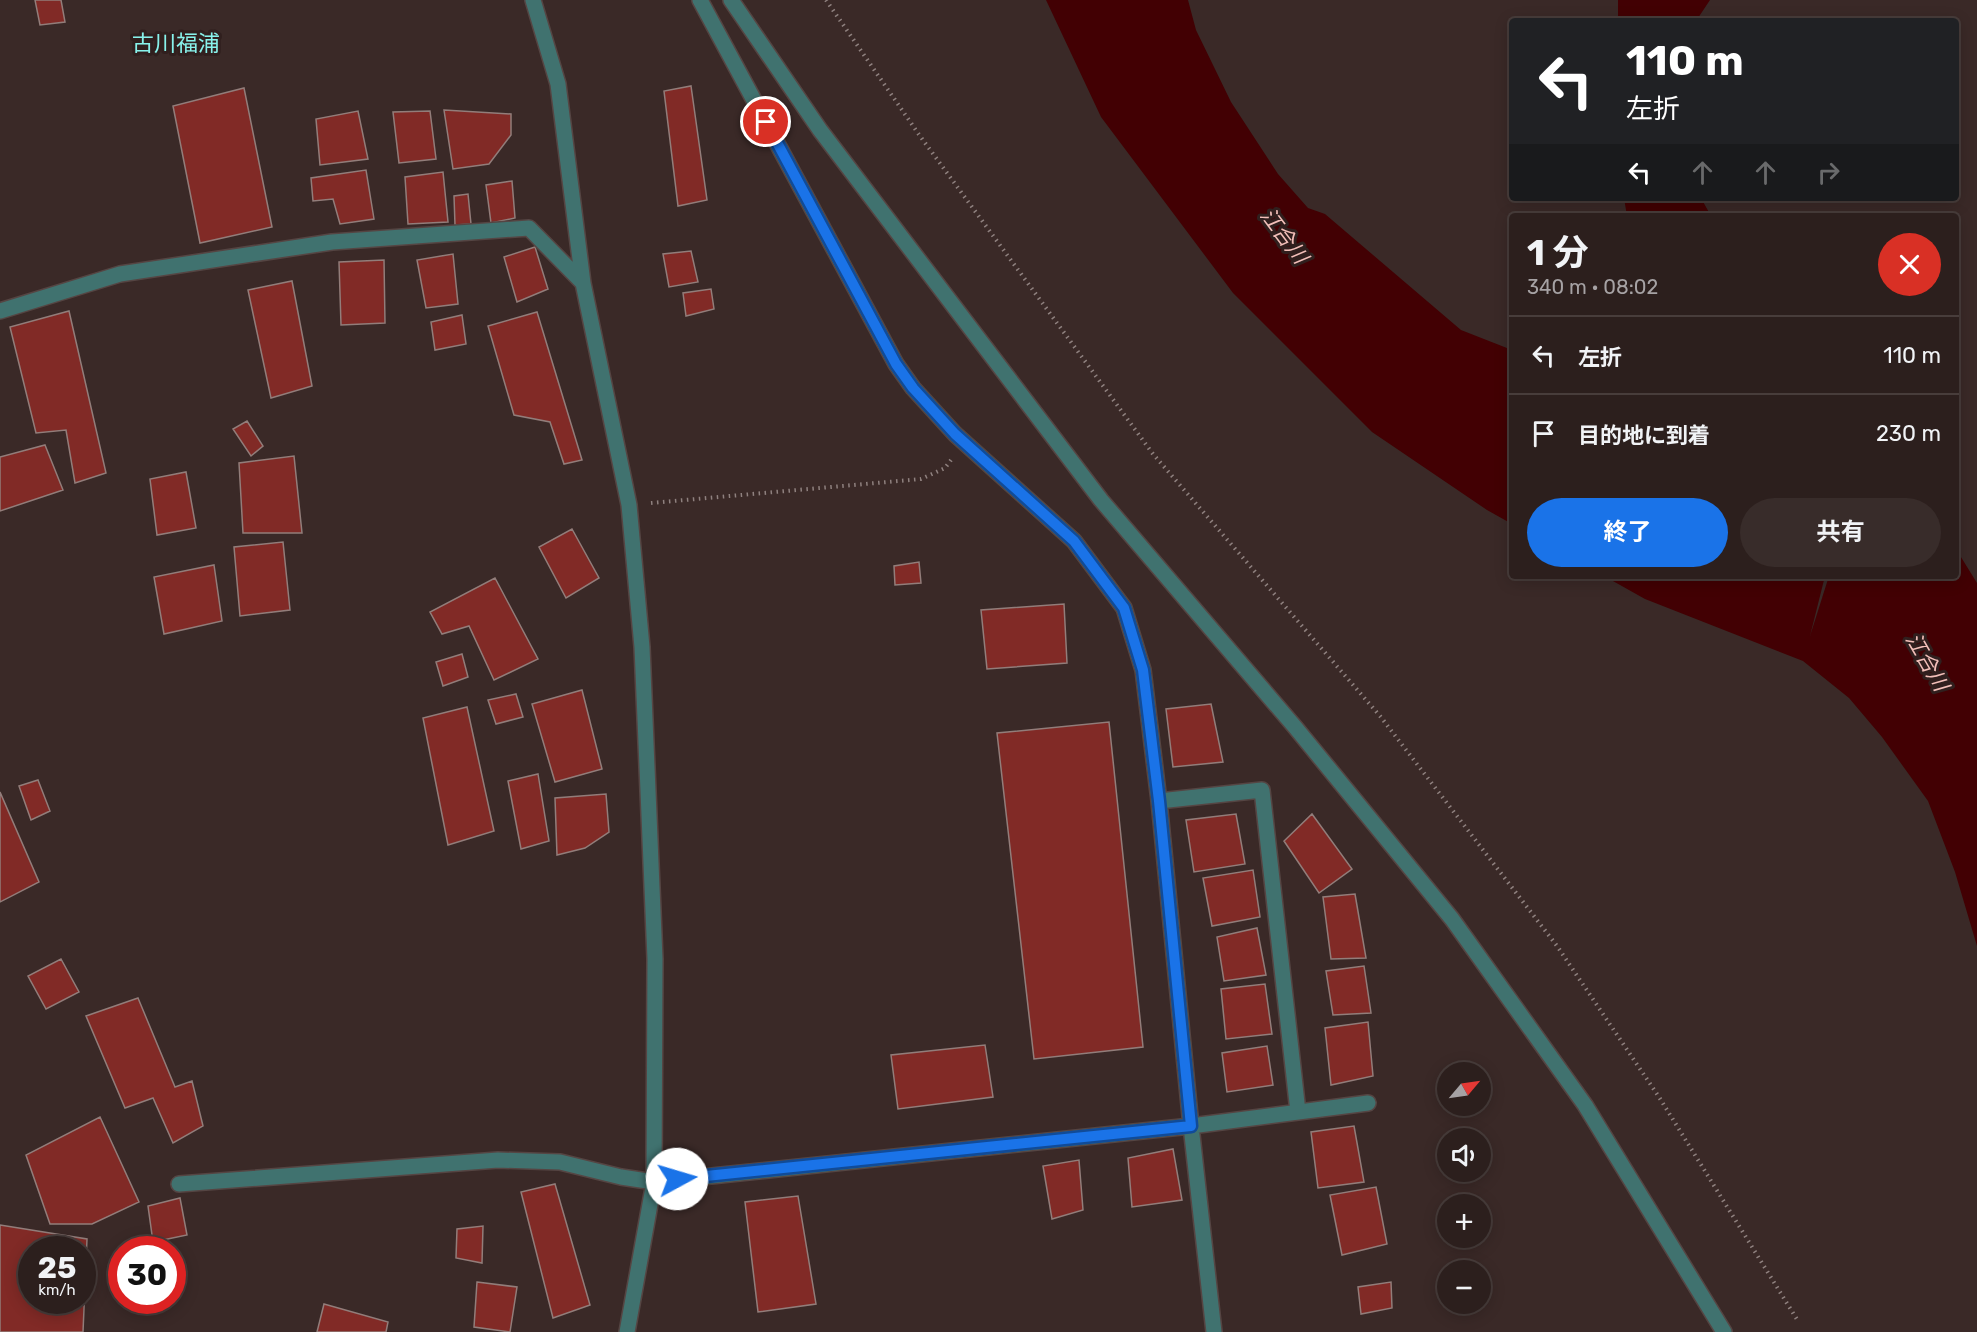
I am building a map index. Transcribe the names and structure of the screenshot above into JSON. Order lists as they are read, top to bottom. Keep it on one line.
{"districts":["古川福浦"],"water":["江合川"],"north":"top right","page":{"turn":["110 m","左折"],"heading":["1 分","340 m · 08:02"],"list":[{"name":"左折","value":"110 m"},{"name":"目的地に到着","value":"230 m"}],"buttons":["終了","共有"],"map_buttons":["+","−"],"speed":"25 km/h","limit":"30"}}
